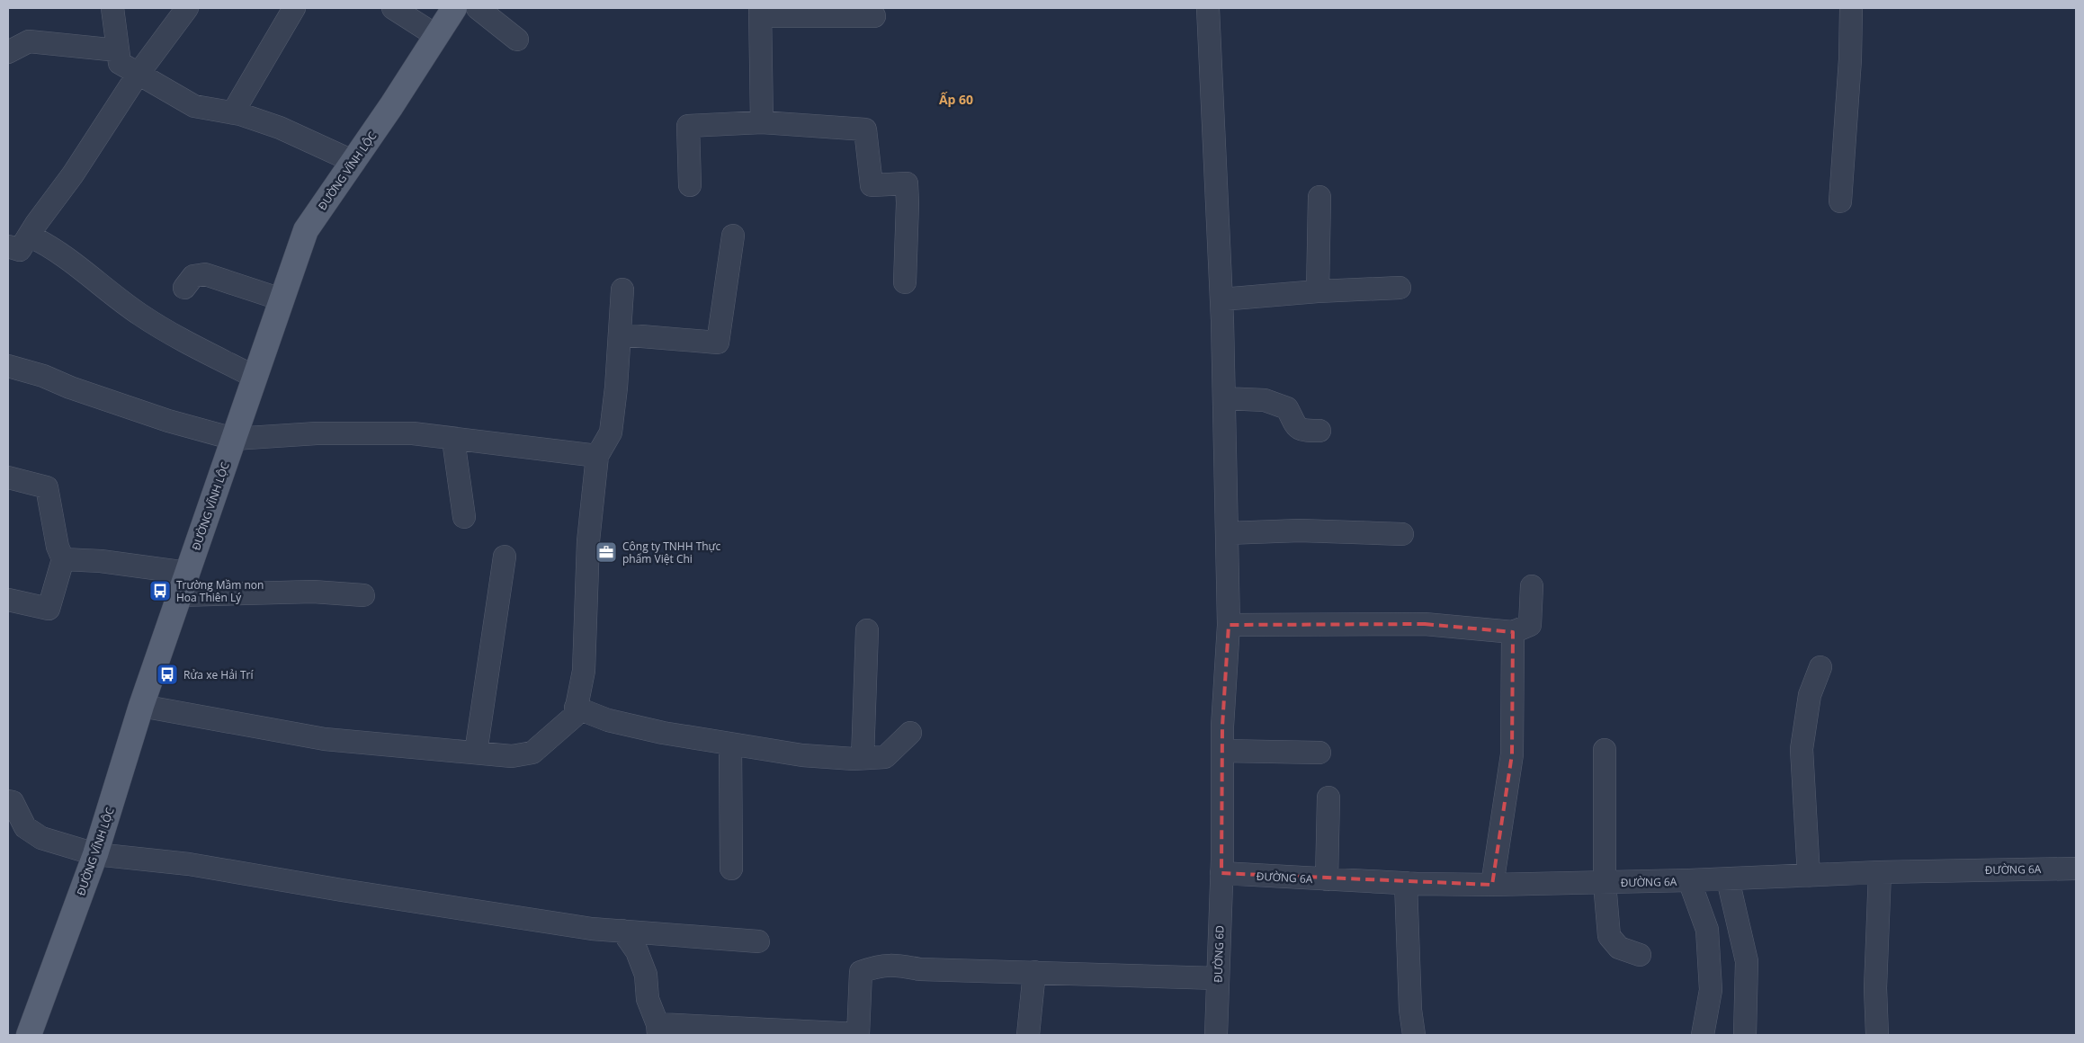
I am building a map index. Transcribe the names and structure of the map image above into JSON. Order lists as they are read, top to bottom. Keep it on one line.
{"streets":{"main road":["ĐƯỜNG VĨNH LỘC"],"street":["ĐƯỜNG 6A","ĐƯỜNG 6D"]},"crossings":[["ĐƯỜNG 6A","ĐƯỜNG 6D"]],"districts":["Ấp 60"],"places":{"office":["Công ty TNHH Thực phẩm Việt Chi"],"bus stop":["Trường Mầm non Hoa Thiên Lý","Rửa xe Hải Trí"]}}
